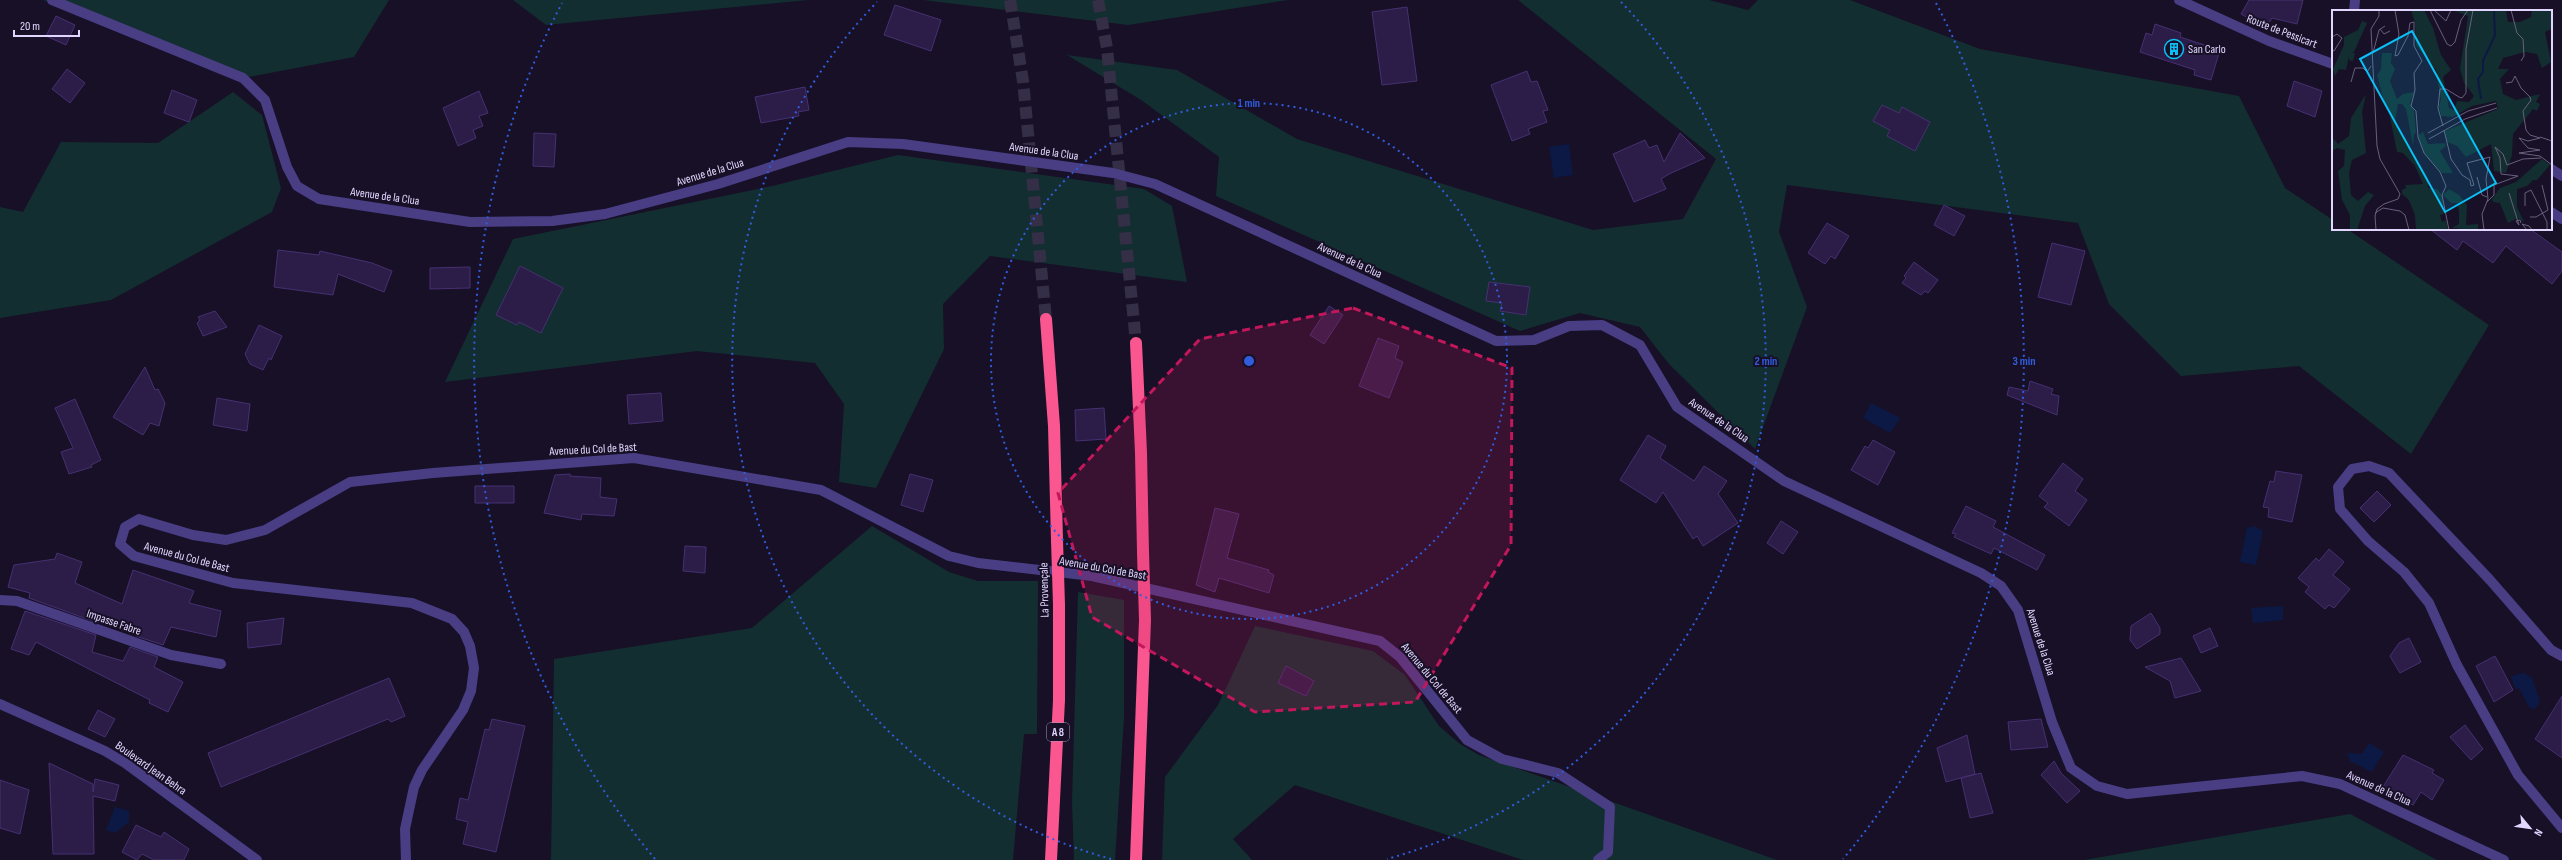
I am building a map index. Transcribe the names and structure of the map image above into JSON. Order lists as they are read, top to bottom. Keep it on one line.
{"streets":{"highway":["La Provençale","A 8"],"street":["Route de Pessicart","Avenue de la Clua","Avenue du Col de Bast","Impasse Fabre","Boulevard Jean Behra"]},"places":{"building":["San Carlo"]},"scale_bar":"20 m","north":"bottom right","rings":["1 min","2 min","3 min"]}
